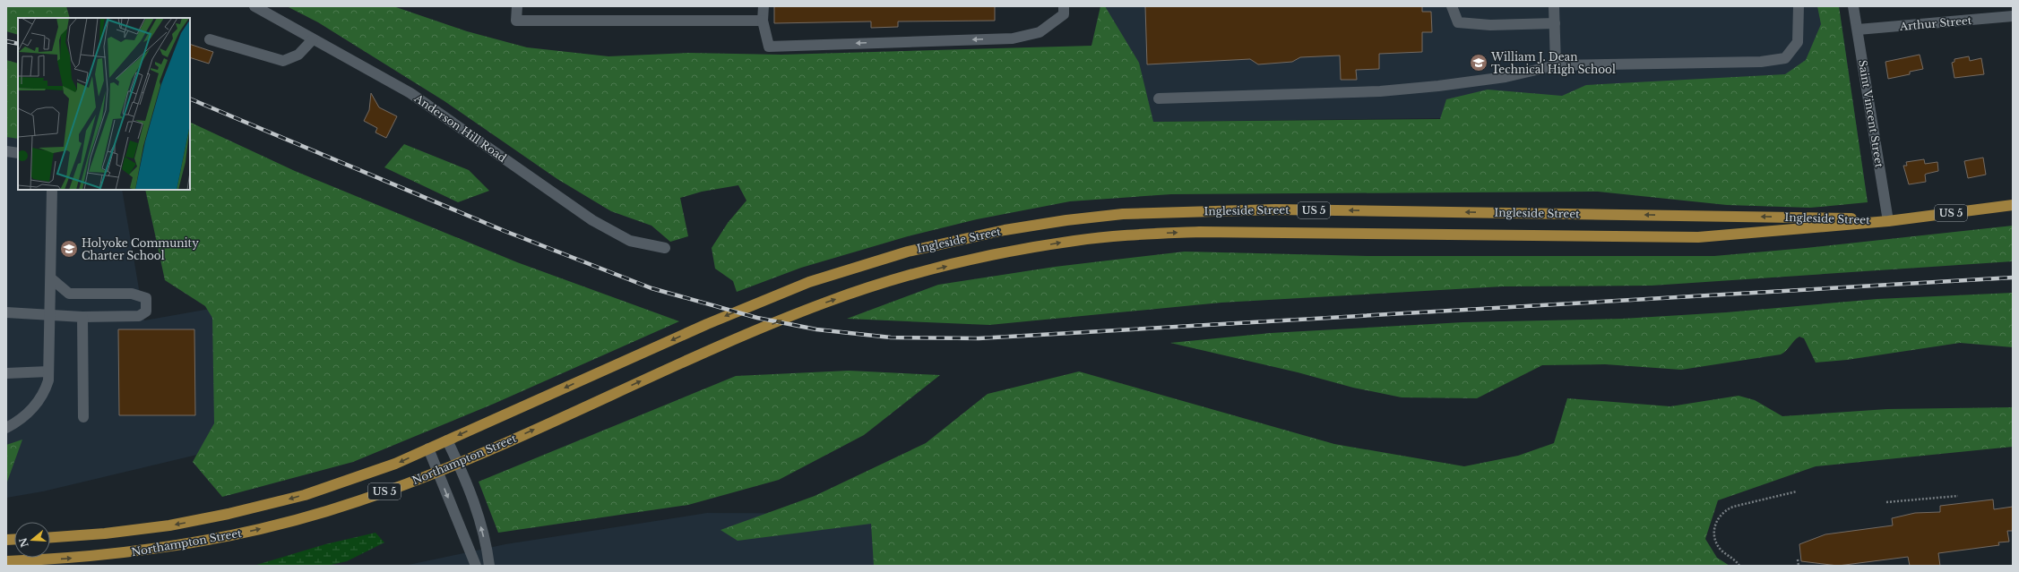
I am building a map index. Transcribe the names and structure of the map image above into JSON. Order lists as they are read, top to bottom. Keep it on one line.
{"streets":{"main road":["Ingleside Street","US 5","Northampton Street"],"street":["Arthur Street","Saint Vincent Street","Anderson Hill Road"]},"crossings":[["Arthur Street","Saint Vincent Street"],["Saint Vincent Street","Ingleside Street"],["Ingleside Street","Northampton Street"]],"places":{"school or university":["William J. Dean Technical High School","Holyoke Community Charter School"]},"north":"left"}
